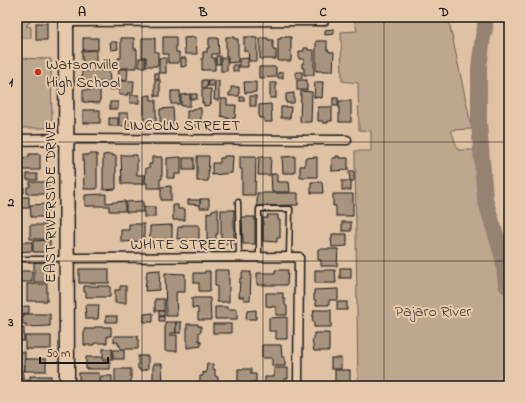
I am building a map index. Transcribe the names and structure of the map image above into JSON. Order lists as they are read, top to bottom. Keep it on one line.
{"streets":{"highway":["EAST RIVERSIDE DRIVE"],"street":["LINCOLN STREET","WHITE STREET"]},"crossings":[["LINCOLN STREET","EAST RIVERSIDE DRIVE"],["EAST RIVERSIDE DRIVE","WHITE STREET"]],"parks":["Pajaro River"],"places":["Watsonville High School"],"scale_bar":"50 m","grid":{"columns":["A","B","C","D"],"rows":["1","2","3"]}}
